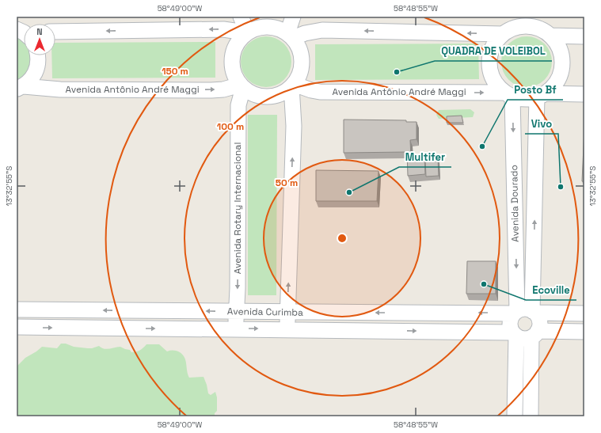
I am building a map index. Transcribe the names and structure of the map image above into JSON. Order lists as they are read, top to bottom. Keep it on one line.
{"streets":{"street":["Avenida Antônio André Maggi","Avenida Dourado","Avenida Rotary Internacional","Avenida Curimba"]},"crossings":[["Avenida Antônio André Maggi","Avenida Dourado"],["Avenida Antônio André Maggi","Avenida Rotary Internacional"],["Avenida Dourado","Avenida Curimba"],["Avenida Rotary Internacional","Avenida Curimba"]],"places":["QUADRA DE VOLEIBOL","Posto Bf","Vivo","Multifer","Ecoville"],"north":"top","coordinates":["58°49'00\"W","58°48'55\"W","13°32'55\"S"],"rings":["150 m","100 m","50 m"]}
